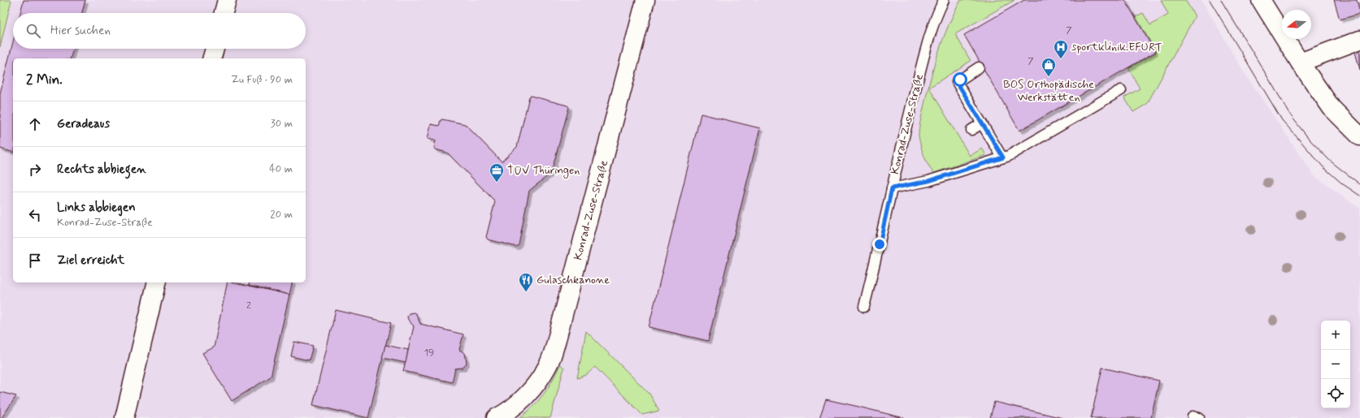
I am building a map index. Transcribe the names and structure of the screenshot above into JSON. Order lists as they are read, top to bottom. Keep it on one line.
{"streets":{"street":["Konrad-Zuse-Straße"]},"places":{"hospital":["sportklinik.EFURT"],"shop":["BOS Orthopädische Werkstätten"],"office":["TÜV Thüringen"],"restaurant":["Gulaschkanone"]},"house_numbers":["7","7","2","19"],"north":"left","page":{"search":"Hier suchen","heading":["2 Min.","Zu Fuß · 90 m"],"list":[["Geradeaus","30 m"],["Rechts abbiegen","40 m"],["Links abbiegen","Konrad-Zuse-Straße","20 m"],"Ziel erreicht"],"map_buttons":["+","−"]}}
